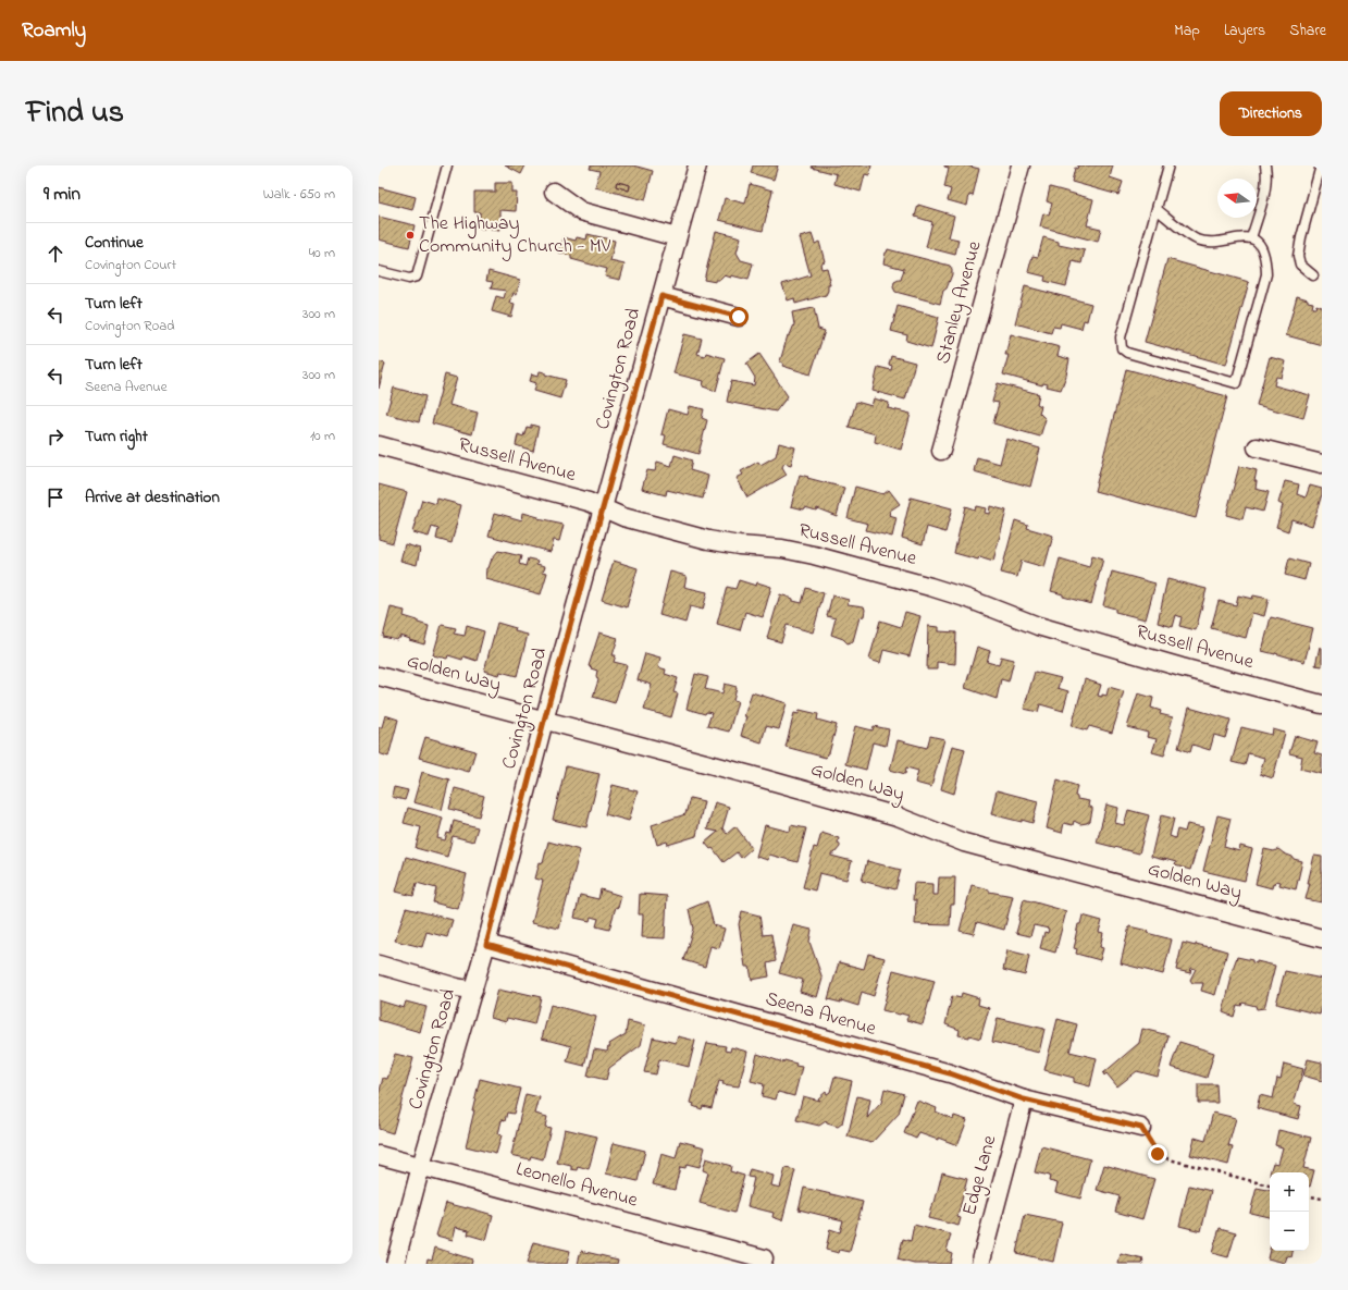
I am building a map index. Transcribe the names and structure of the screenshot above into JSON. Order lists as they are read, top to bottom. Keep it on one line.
{"streets":{"street":["Stanley Avenue","Covington Road","Russell Avenue","Golden Way","Seena Avenue","Edge Lane","Leonello Avenue"]},"crossings":[["Covington Road","Russell Avenue"],["Covington Road","Golden Way"],["Covington Road","Seena Avenue"],["Covington Road","Leonello Avenue"],["Seena Avenue","Edge Lane"]],"places":["The Highway Community Church - MV"],"north":"left","page":{"header":"Roamly","nav":["Map","Layers","Share"],"title":"Find us","buttons":"Directions","heading":["9 min","Walk · 650 m"],"list":[["Continue","Covington Court","40 m"],["Turn left","Covington Road","300 m"],["Turn left","Seena Avenue","300 m"],["Turn right","10 m"],"Arrive at destination"],"map_buttons":["+","−"]}}
